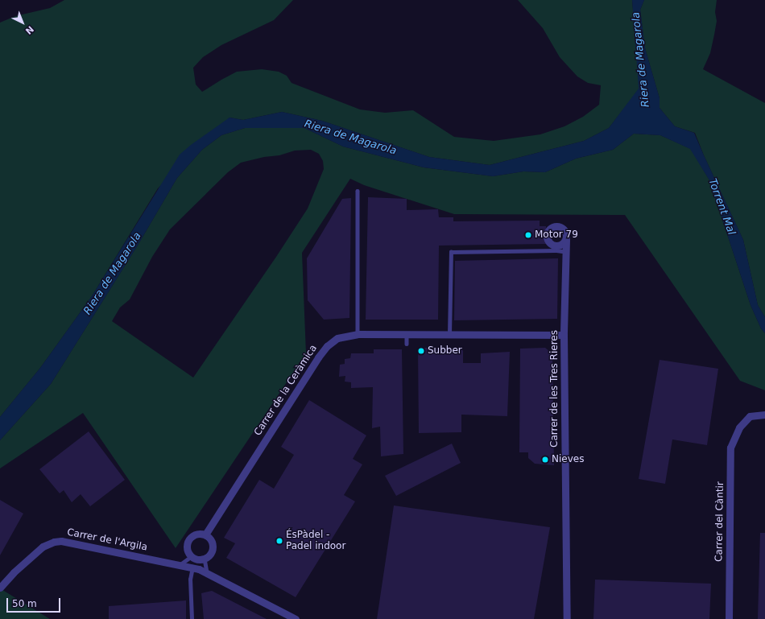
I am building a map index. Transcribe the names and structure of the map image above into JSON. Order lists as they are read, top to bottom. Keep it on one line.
{"streets":{"street":["Carrer de les Tres Rieres","Carrer de la Ceràmica","Carrer del Càntir","Carrer de l'Argila"]},"crossings":[["Carrer de les Tres Rieres","Carrer de la Ceràmica"]],"water":["Riera de Magarola","Torrent Mal"],"places":["Motor 79","Subber","Nieves","ÉsPàdel - Padel indoor"],"scale_bar":"50 m","north":"bottom right"}
